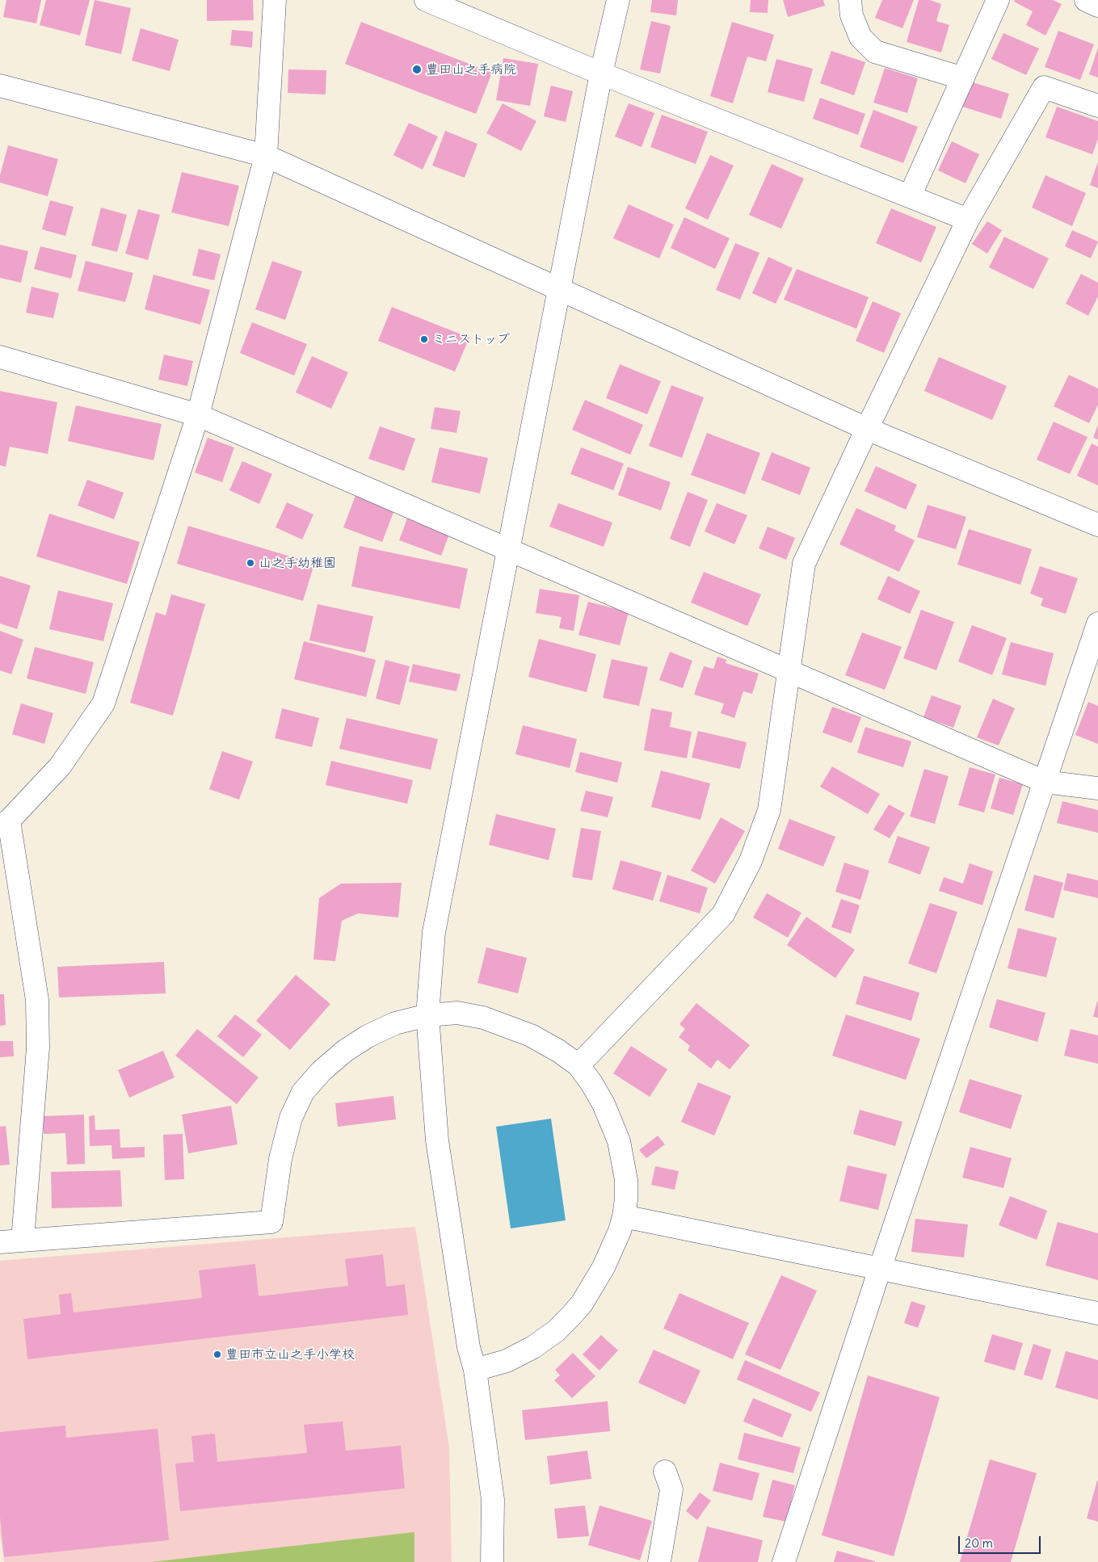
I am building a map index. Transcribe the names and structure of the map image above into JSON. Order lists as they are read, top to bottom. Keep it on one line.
{"places":["豊田山之手病院","ミニストップ","山之手幼稚園","豊田市立山之手小学校"],"scale_bar":"20 m"}
